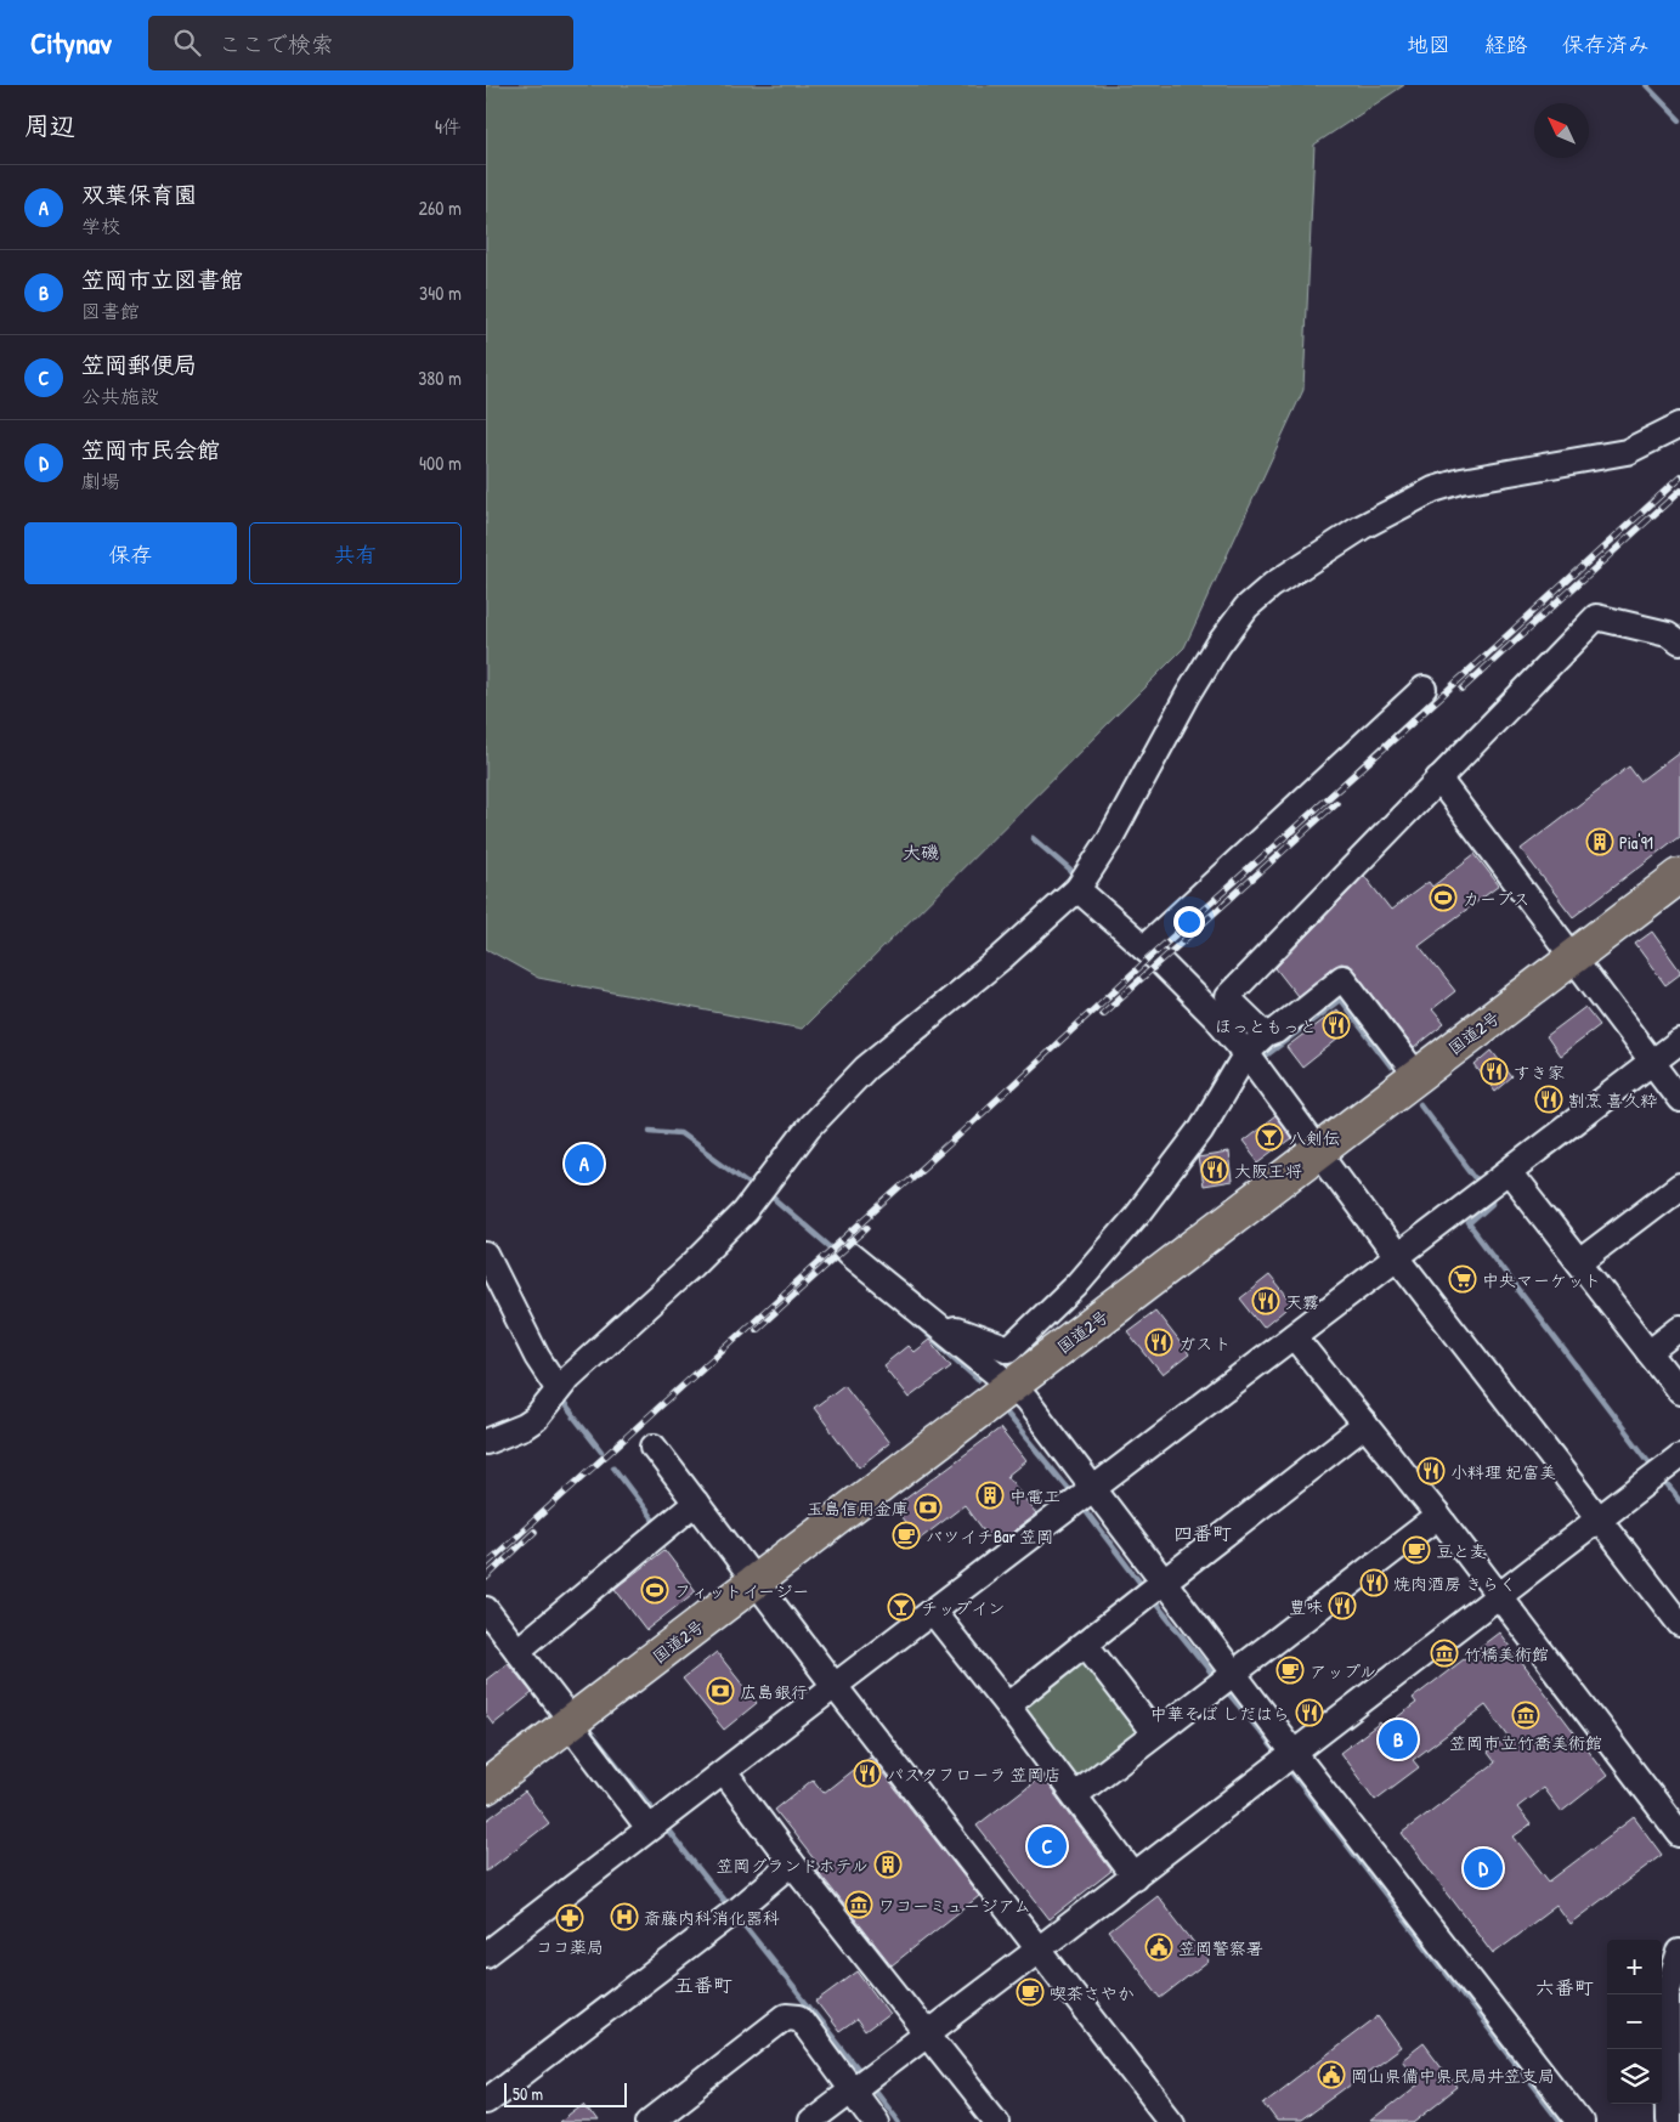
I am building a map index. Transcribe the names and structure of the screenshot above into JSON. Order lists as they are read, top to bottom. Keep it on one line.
{"streets":{"highway":["国道2号"]},"districts":["大磯","四番町","五番町","六番町"],"places":{"building":["Pia'91","中電工","笠岡グランドホテル"],"sports":["カーブス","フィットイージー"],"restaurant":["ほっともっと","すき家","割烹 喜久粋","大阪王将","天霧","ガスト","小料理 妃富美","焼肉酒房 きらく","豊味","中華そば しだはら","パスタフローラ 笠岡店"],"bar":["八剣伝","チップイン"],"supermarket":["中央マーケット"],"bank":["玉島信用金庫","広島銀行"],"cafe":["バツイチBar 笠岡","豆と麦","アップル","喫茶さやか"],"museum":["竹橋美術館","笠岡市立竹喬美術館","ワコーミュージアム"],"hospital":["斎藤内科消化器科"],"pharmacy":["ココ薬局"],"public building":["笠岡警察署","岡山県備中県民局井笠支局"]},"scale_bar":"50 m","north":"top left","page":{"header":"Citynav","search":"ここで検索","nav":["地図","経路","保存済み"],"heading":["周辺","4件"],"list":[{"mark":"A","name":"双葉保育園","note":"学校","value":"260 m"},{"mark":"B","name":"笠岡市立図書館","note":"図書館","value":"340 m"},{"mark":"C","name":"笠岡郵便局","note":"公共施設","value":"380 m"},{"mark":"D","name":"笠岡市民会館","note":"劇場","value":"400 m"}],"buttons":["保存","共有"],"pins":["A","B","C","D"],"map_buttons":["+","−"],"scale":"50 m"}}
